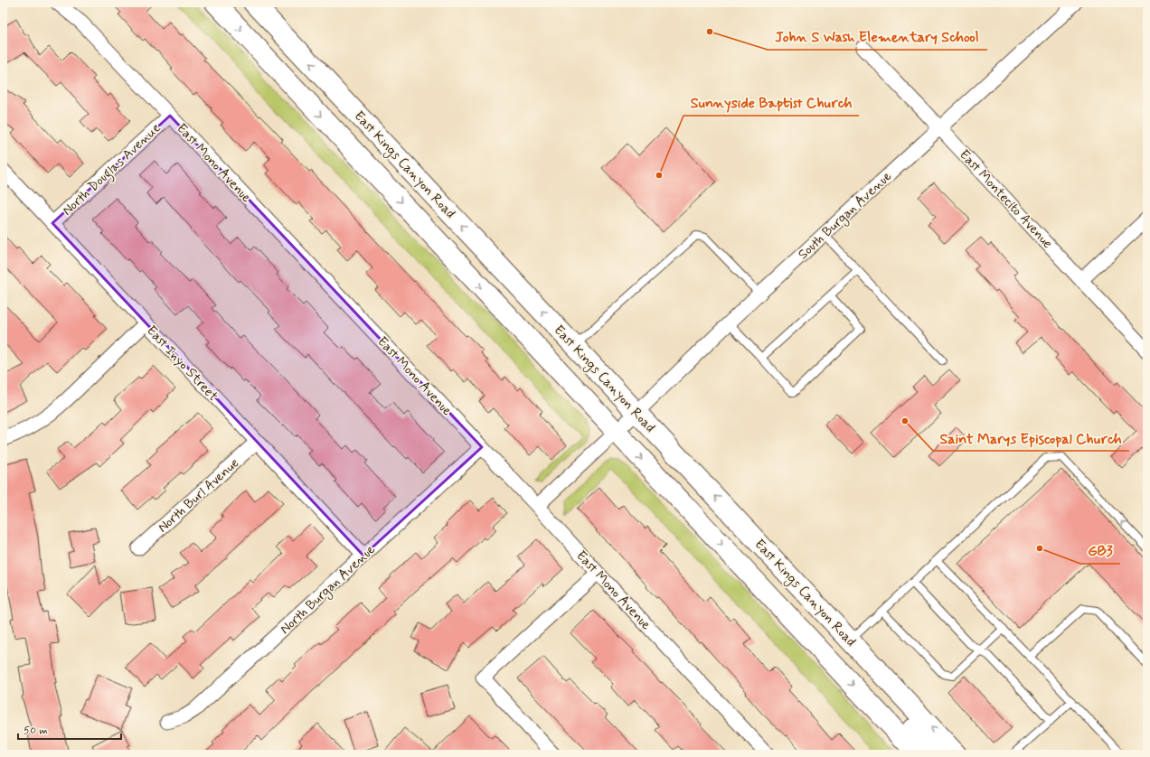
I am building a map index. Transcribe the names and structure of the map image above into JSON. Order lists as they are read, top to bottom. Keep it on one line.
{"streets":{"main road":["East Kings Canyon Road"],"street":["East Mono Avenue","North Douglas Avenue","East Montecito Avenue","South Burgan Avenue","East Inyo Street","North Burl Avenue","North Burgan Avenue"]},"crossings":[["East Mono Avenue","North Douglas Avenue"],["East Mono Avenue","North Burgan Avenue"],["East Kings Canyon Road","South Burgan Avenue"],["North Douglas Avenue","East Inyo Street"],["East Montecito Avenue","South Burgan Avenue"],["East Inyo Street","North Burl Avenue"],["East Inyo Street","North Burgan Avenue"]],"places":["John S Wash Elementary School","Sunnyside Baptist Church","Saint Marys Episcopal Church","GB3"],"scale_bar":"50 m"}
